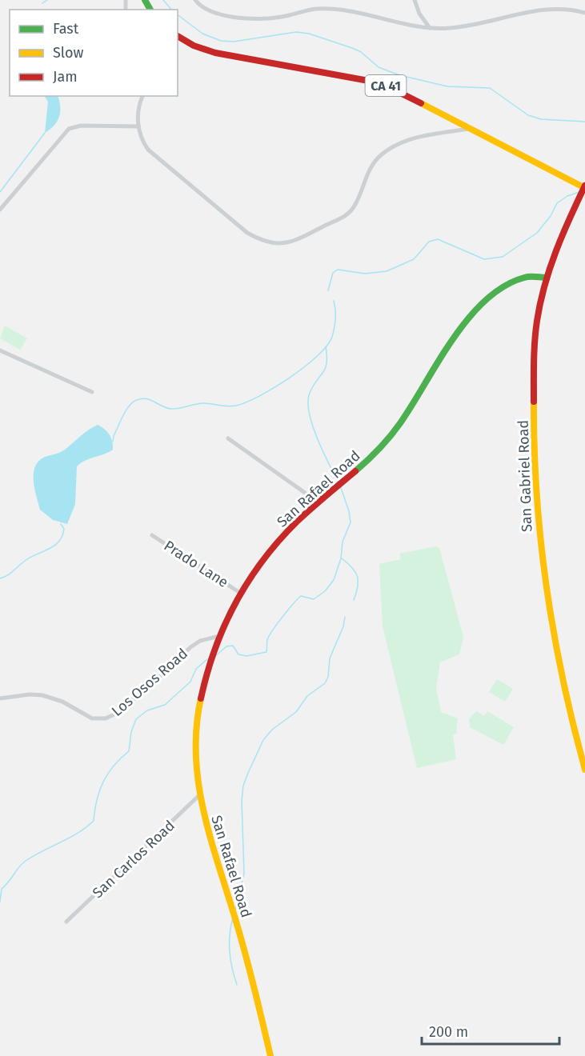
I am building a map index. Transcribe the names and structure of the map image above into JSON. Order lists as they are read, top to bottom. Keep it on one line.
{"streets":{"street":["CA 41","San Gabriel Road","San Rafael Road","Prado Lane","Los Osos Road","San Carlos Road"]},"crossings":[["CA 41","San Gabriel Road"],["San Gabriel Road","San Rafael Road"],["San Rafael Road","Prado Lane"],["San Rafael Road","Los Osos Road"],["San Rafael Road","San Carlos Road"]],"legend":["Fast","Slow","Jam"],"scale_bar":"200 m"}
